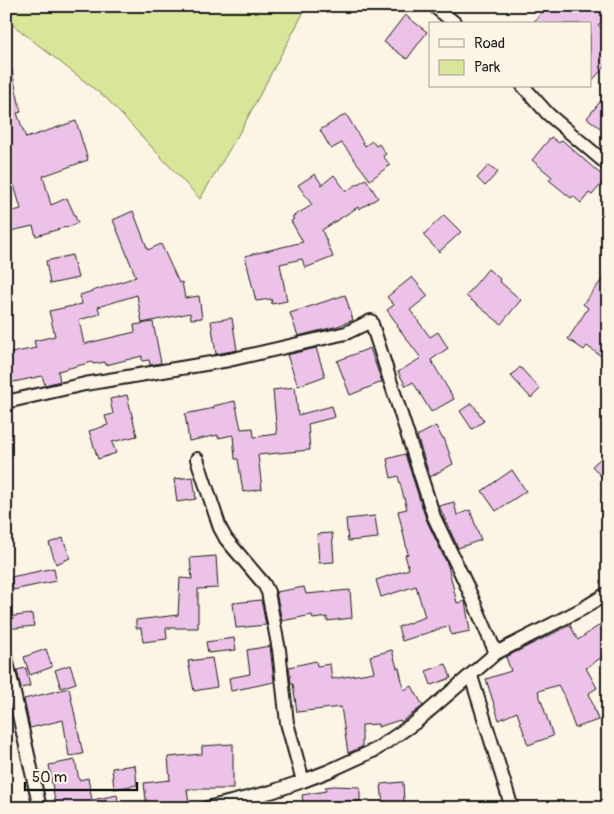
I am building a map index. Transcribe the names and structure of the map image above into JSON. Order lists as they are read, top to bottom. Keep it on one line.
{"legend":["Road","Park"],"scale_bar":"50 m"}
